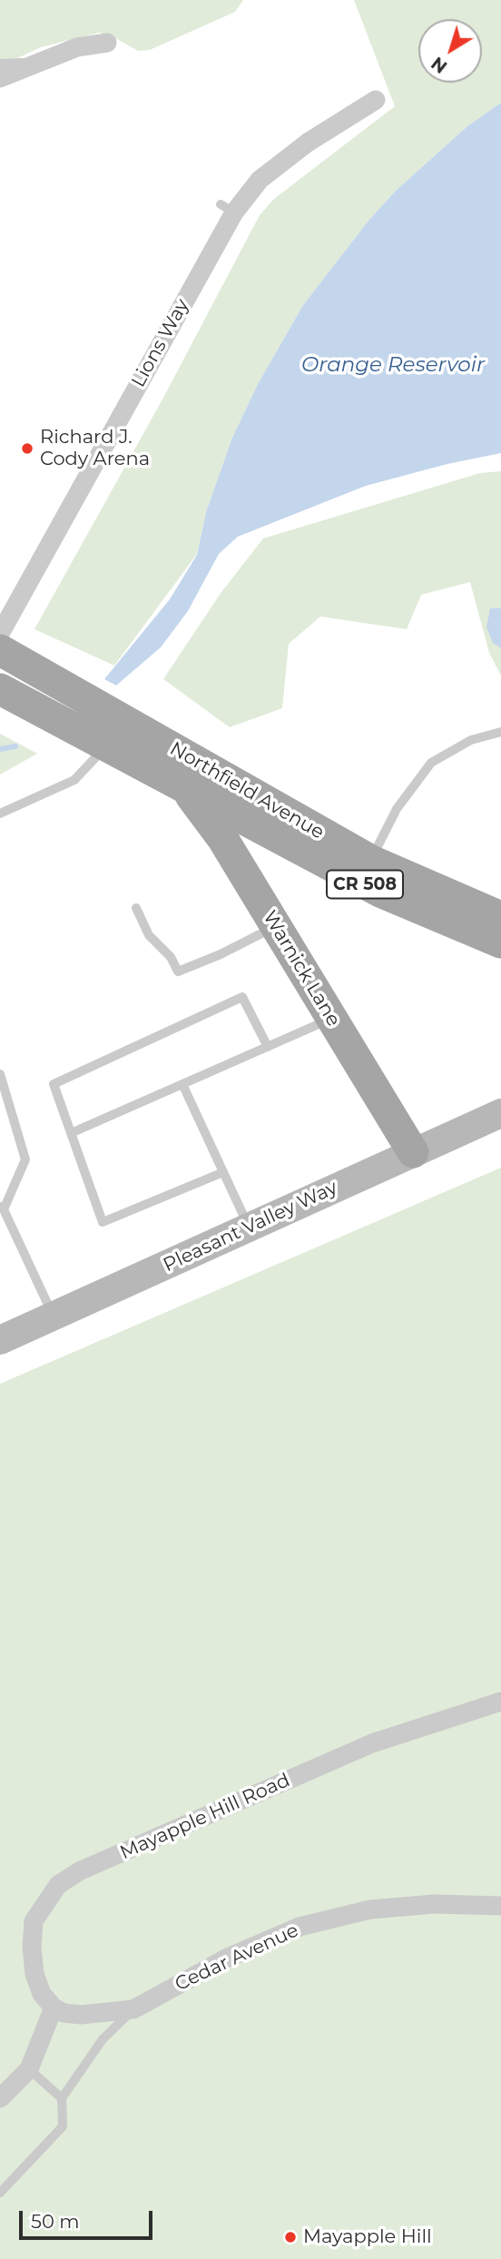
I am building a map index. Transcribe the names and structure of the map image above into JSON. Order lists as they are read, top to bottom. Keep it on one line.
{"streets":{"main road":["Northfield Avenue","CR 508","Warnick Lane","Pleasant Valley Way"],"street":["Lions Way","Mayapple Hill Road","Cedar Avenue"]},"crossings":[["Northfield Avenue","Warnick Lane"],["Warnick Lane","Pleasant Valley Way"],["Mayapple Hill Road","Cedar Avenue"]],"water":["Orange Reservoir"],"places":["Richard J. Cody Arena","Mayapple Hill"],"scale_bar":"50 m","north":"bottom left"}
